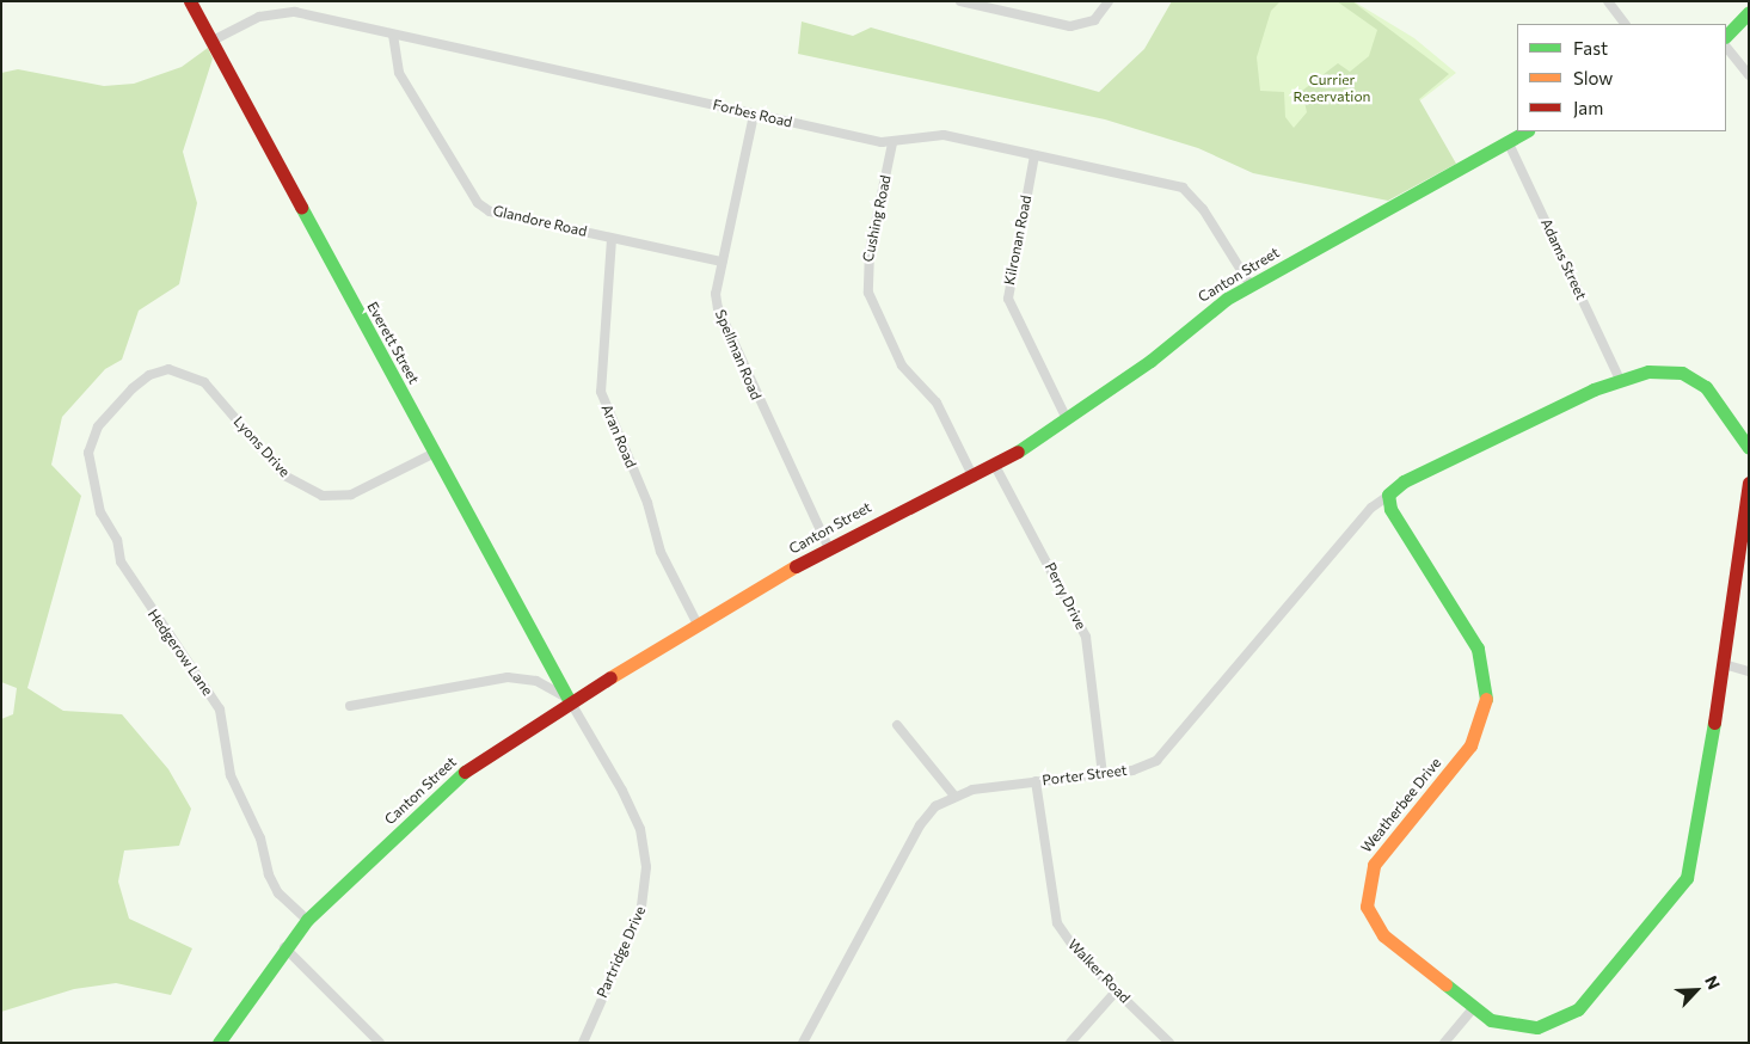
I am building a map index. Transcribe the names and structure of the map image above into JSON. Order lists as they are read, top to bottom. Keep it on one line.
{"streets":{"street":["Forbes Road","Cushing Road","Glandore Road","Kilronan Road","Adams Street","Canton Street","Everett Street","Spellman Road","Aran Road","Lyons Drive","Perry Drive","Hedgerow Lane","Porter Street","Weatherbee Drive","Partridge Drive","Walker Road"]},"crossings":[["Forbes Road","Cushing Road"],["Forbes Road","Glandore Road"],["Forbes Road","Kilronan Road"],["Forbes Road","Canton Street"],["Forbes Road","Everett Street"],["Forbes Road","Spellman Road"],["Cushing Road","Canton Street"],["Glandore Road","Spellman Road"],["Glandore Road","Aran Road"],["Kilronan Road","Canton Street"],["Adams Street","Canton Street"],["Canton Street","Everett Street"],["Canton Street","Spellman Road"],["Canton Street","Aran Road"],["Canton Street","Perry Drive"],["Canton Street","Hedgerow Lane"],["Canton Street","Partridge Drive"],["Everett Street","Lyons Drive"],["Everett Street","Partridge Drive"],["Lyons Drive","Hedgerow Lane"],["Perry Drive","Porter Street"],["Porter Street","Weatherbee Drive"],["Porter Street","Walker Road"]],"parks":["Currier Reservation"],"legend":["Fast","Slow","Jam"],"north":"top right"}
